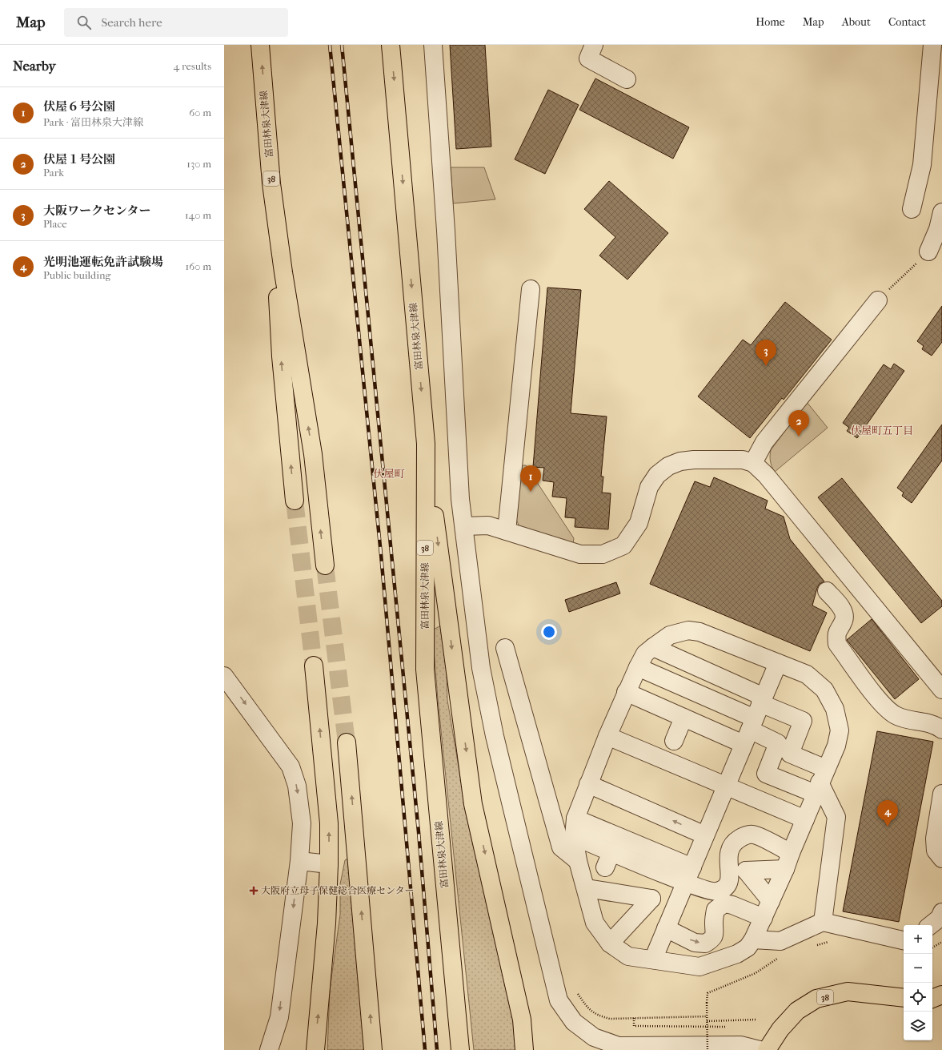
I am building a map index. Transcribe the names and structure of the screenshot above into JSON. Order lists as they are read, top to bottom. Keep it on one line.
{"streets":{"main road":["富田林泉大津線","38"]},"districts":["伏屋町五丁目","伏屋町"],"places":{"health":["大阪府立母子保健総合医療センター"]},"page":{"header":"Map","search":"Search here","nav":["Home","Map","About","Contact"],"heading":["Nearby","4 results"],"list":[{"mark":"1","name":"伏屋６号公園","note":"Park · 富田林泉大津線","value":"60 m"},{"mark":"2","name":"伏屋１号公園","note":"Park","value":"130 m"},{"mark":"3","name":"大阪ワークセンター","note":"Place","value":"140 m"},{"mark":"4","name":"光明池運転免許試験場","note":"Public building","value":"160 m"}],"pins":["3","2","1","4"],"map_buttons":["+","−"]}}
